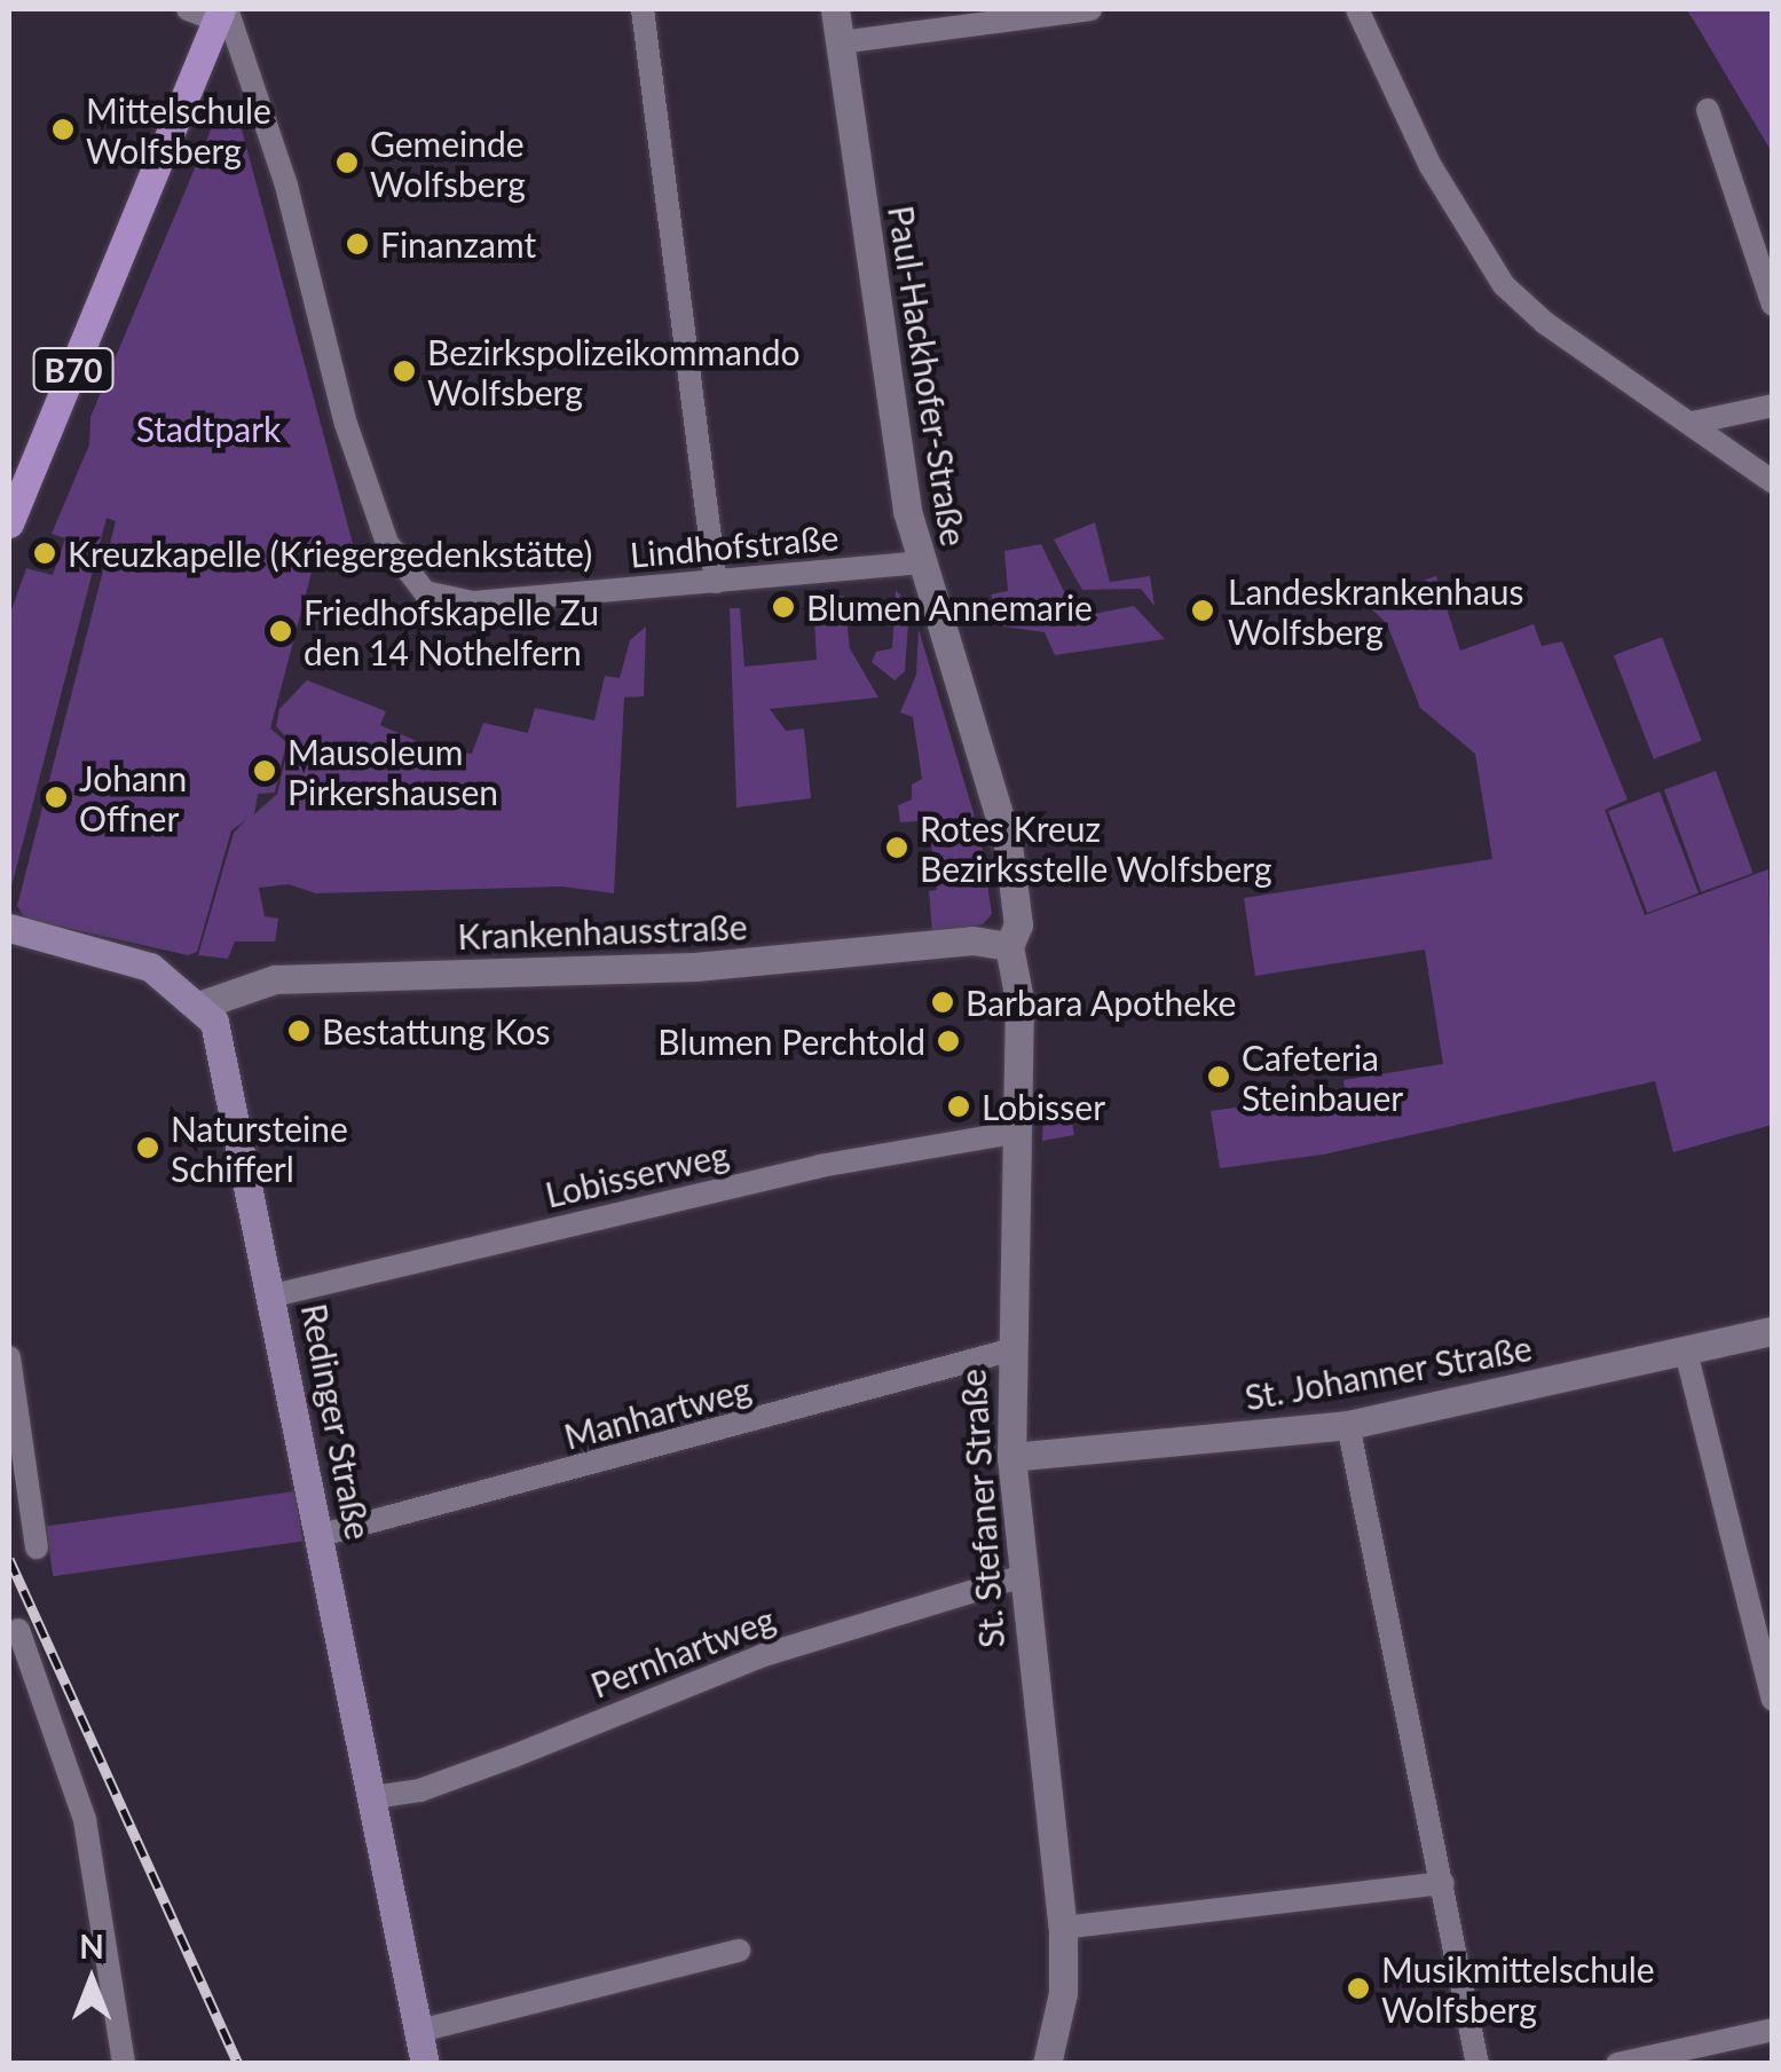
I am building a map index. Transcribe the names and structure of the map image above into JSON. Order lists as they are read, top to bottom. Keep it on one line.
{"streets":{"main road":["B70","Redinger Straße"],"street":["Paul-Hackhofer-Straße","Lindhofstraße","Krankenhausstraße","Lobisserweg","St. Johanner Straße","Manhartweg","St. Stefaner Straße","Pernhartweg"]},"crossings":[["B70","Lindhofstraße"],["Paul-Hackhofer-Straße","Lindhofstraße"],["Paul-Hackhofer-Straße","Krankenhausstraße"],["Paul-Hackhofer-Straße","St. Stefaner Straße"],["Krankenhausstraße","Redinger Straße"],["Krankenhausstraße","St. Stefaner Straße"],["Lobisserweg","Redinger Straße"],["Lobisserweg","St. Stefaner Straße"],["St. Johanner Straße","St. Stefaner Straße"],["Manhartweg","Redinger Straße"],["Manhartweg","St. Stefaner Straße"],["Redinger Straße","Pernhartweg"],["St. Stefaner Straße","Pernhartweg"]],"parks":["Stadtpark"],"places":["Mittelschule Wolfsberg","Gemeinde Wolfsberg","Finanzamt","Bezirkspolizeikommando Wolfsberg","Kreuzkapelle (Kriegergedenkstätte)","Blumen Annemarie","Landeskrankenhaus Wolfsberg","Friedhofskapelle Zu den 14 Nothelfern","Mausoleum Pirkershausen","Johann Offner","Rotes Kreuz Bezirksstelle Wolfsberg","Barbara Apotheke","Bestattung Kos","Blumen Perchtold","Cafeteria Steinbauer","Lobisser","Natursteine Schifferl","Musikmittelschule Wolfsberg"],"north":"top"}
